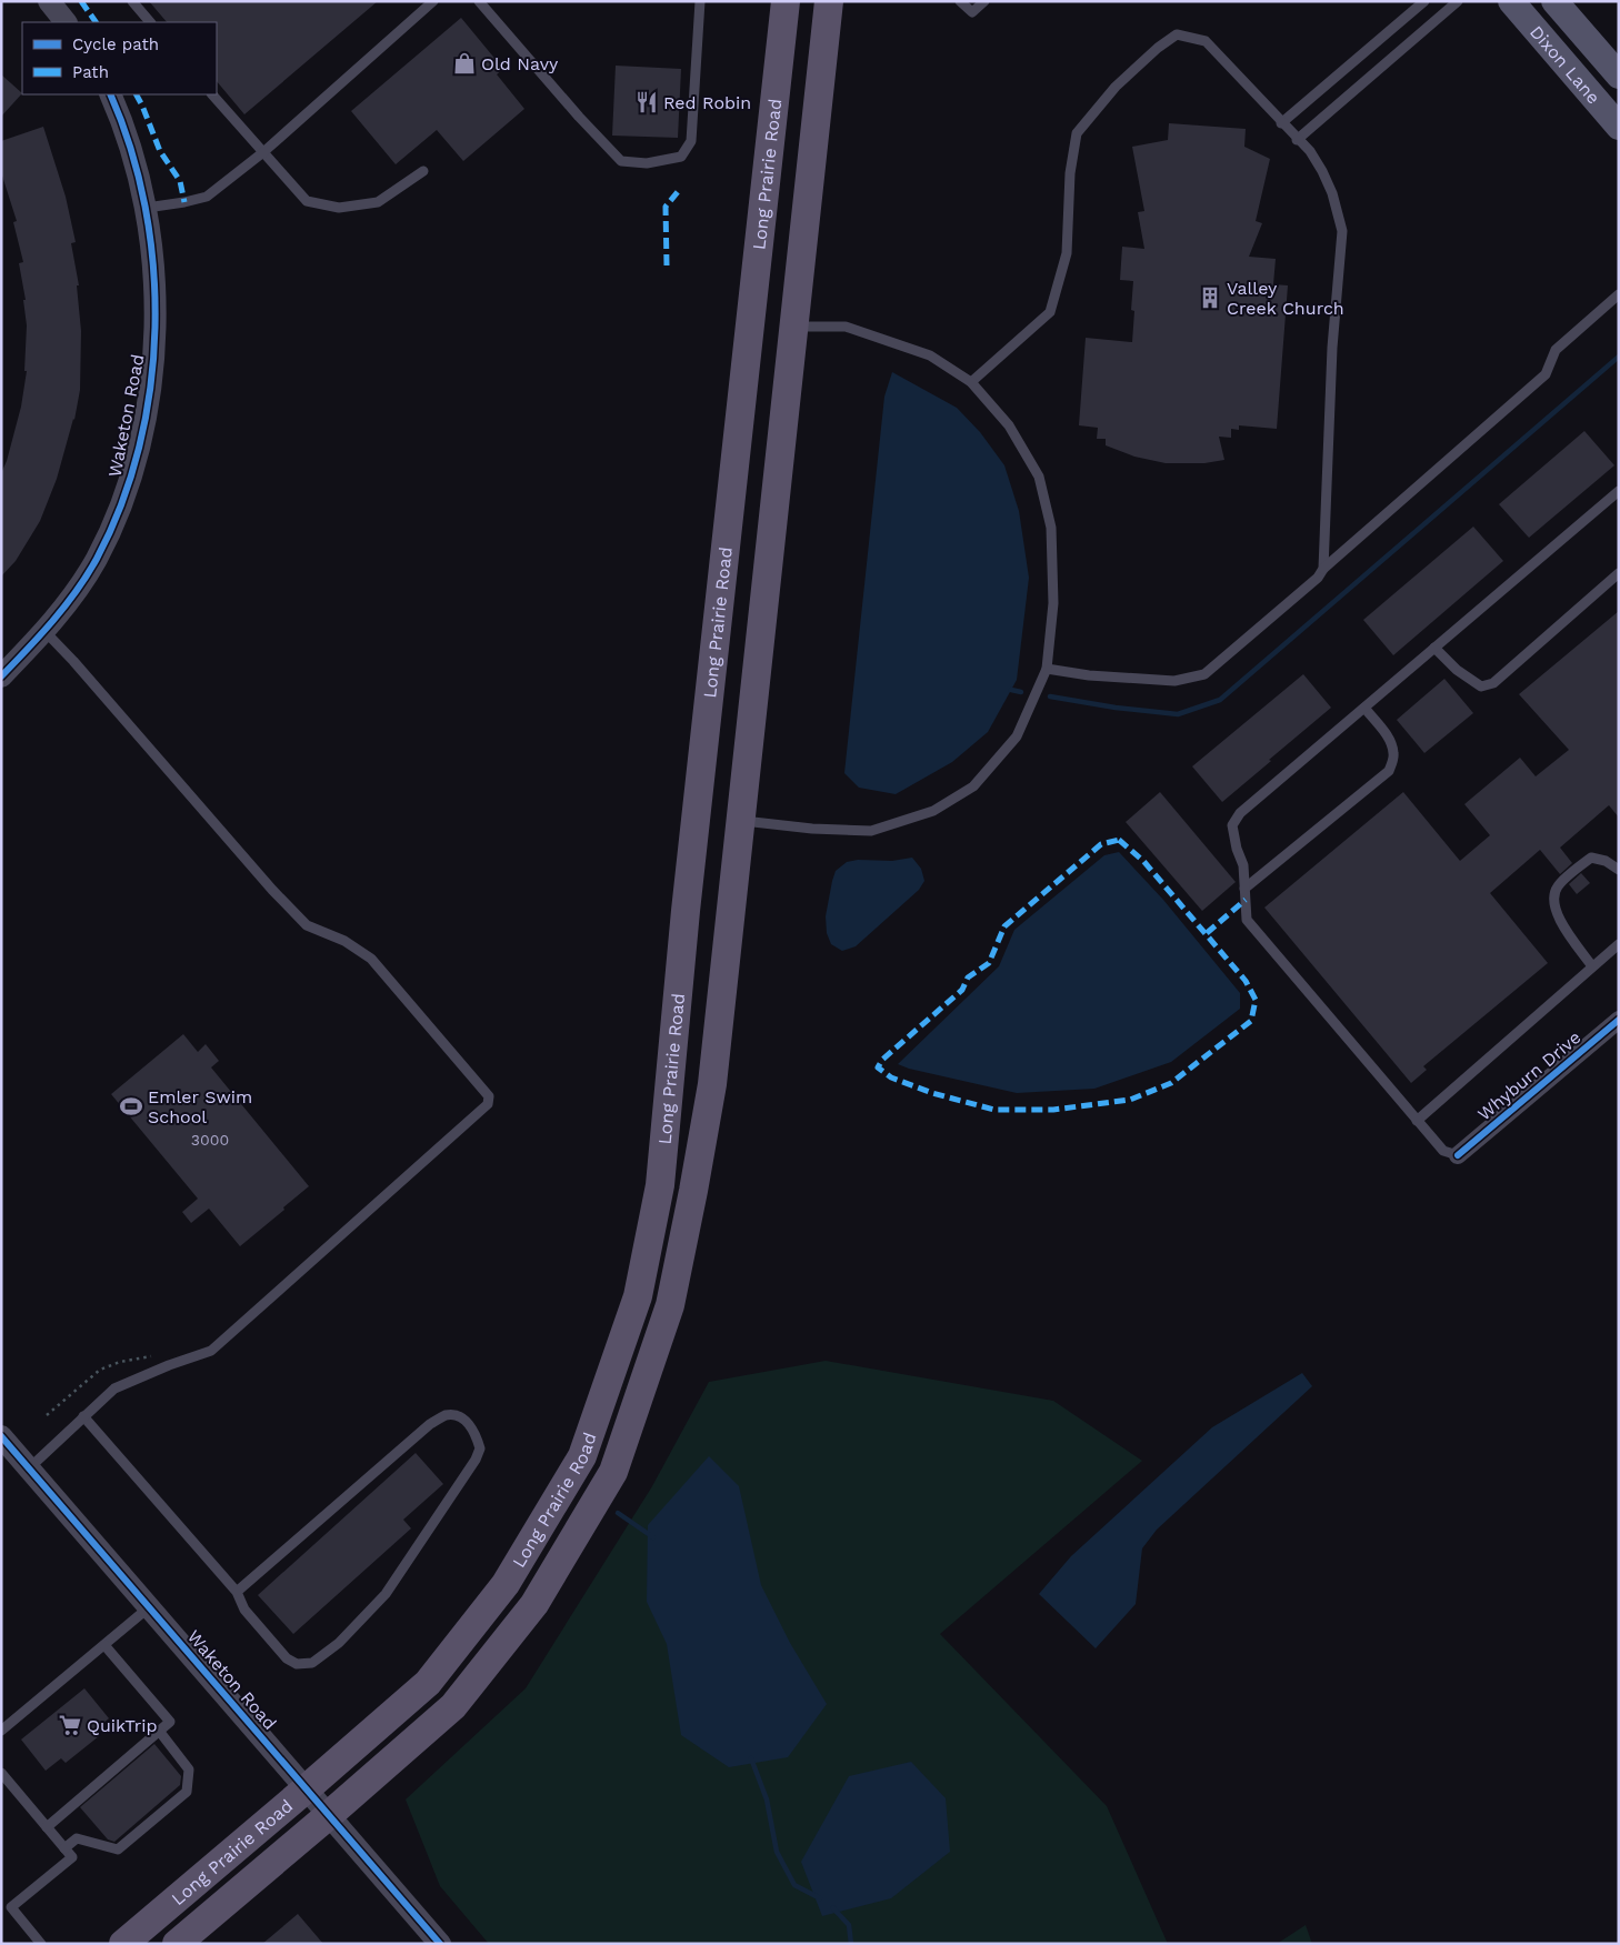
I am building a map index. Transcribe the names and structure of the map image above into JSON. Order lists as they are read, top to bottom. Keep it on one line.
{"streets":{"main road":["Dixon Lane","Long Prairie Road"],"street":["Waketon Road","Whyburn Drive"]},"crossings":[["Long Prairie Road","Waketon Road"]],"places":{"shop":["Old Navy"],"restaurant":["Red Robin"],"building":["Valley Creek Church"],"sports":["Emler Swim School"],"supermarket":["QuikTrip"]},"house_numbers":["3000"],"legend":["Cycle path","Path"]}
